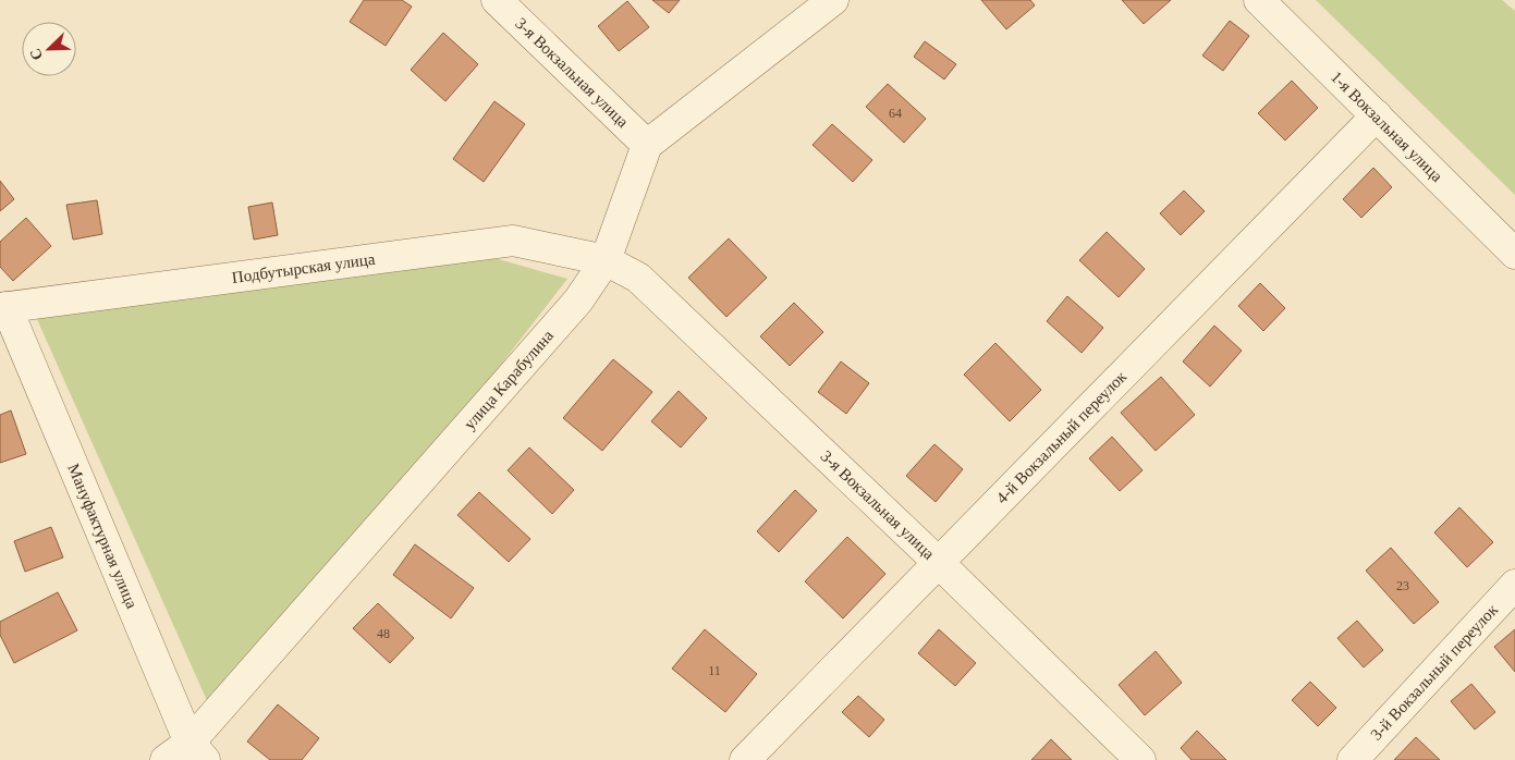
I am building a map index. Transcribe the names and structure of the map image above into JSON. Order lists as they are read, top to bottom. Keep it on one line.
{"streets":{"street":["3-я Вокзальная улица","1-я Вокзальная улица","Подбутырская улица","улица Карабулина","4-й Вокзальный переулок","Мануфактурная улица","3-й Вокзальный переулок"]},"crossings":[["3-я Вокзальная улица","Подбутырская улица"],["3-я Вокзальная улица","улица Карабулина"],["3-я Вокзальная улица","4-й Вокзальный переулок"],["1-я Вокзальная улица","4-й Вокзальный переулок"],["Подбутырская улица","улица Карабулина"],["Подбутырская улица","Мануфактурная улица"],["улица Карабулина","Мануфактурная улица"]],"house_numbers":["64","23","48","11"],"north":"bottom left"}
